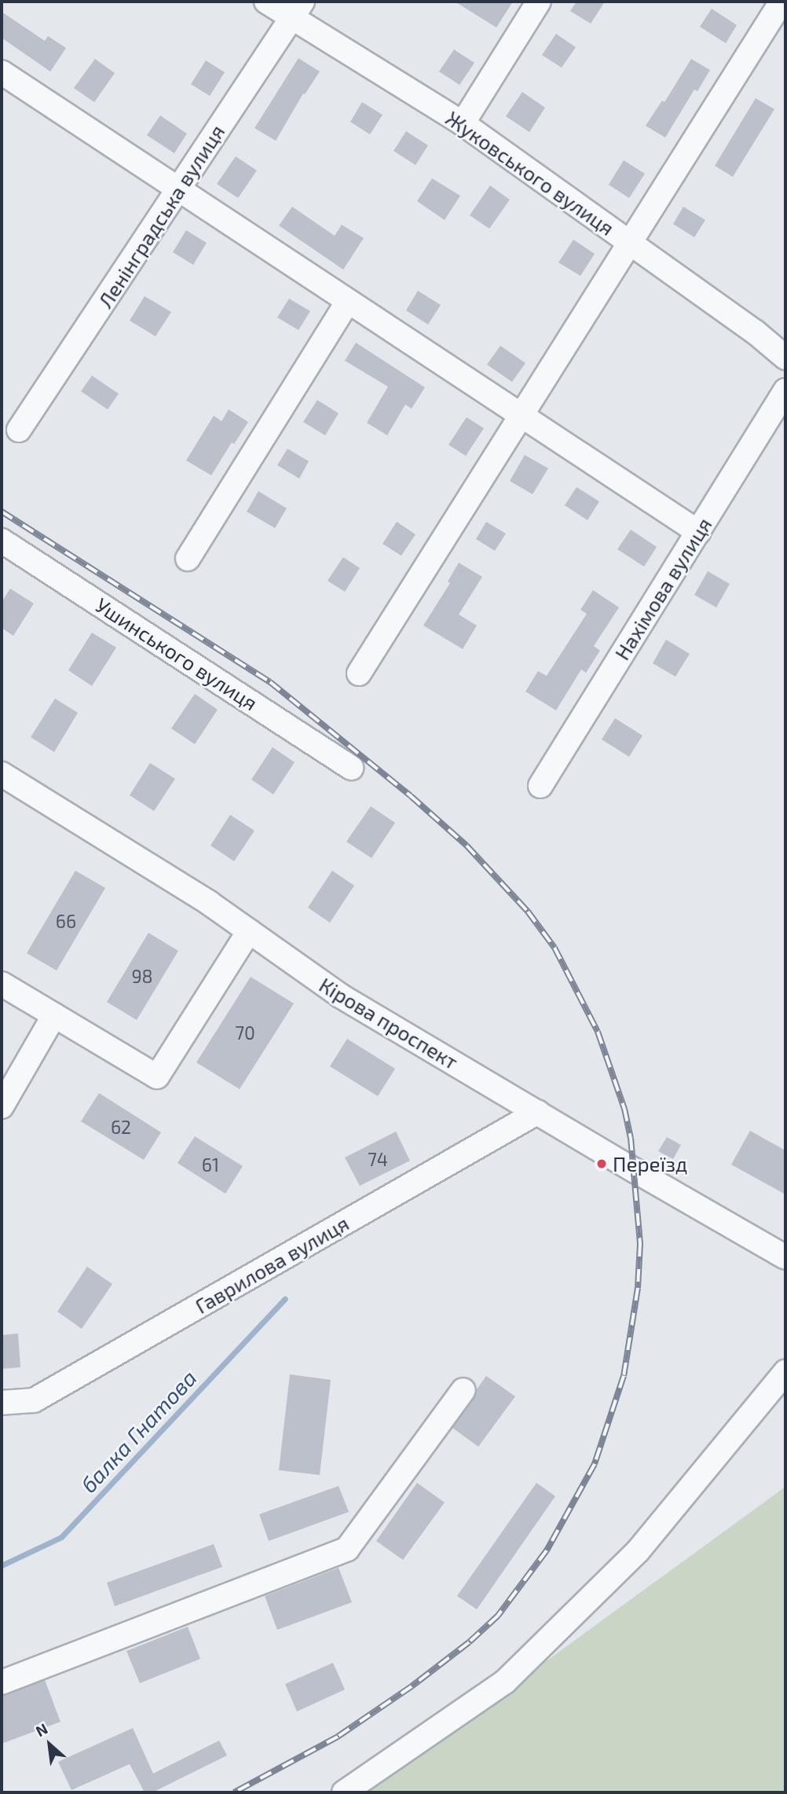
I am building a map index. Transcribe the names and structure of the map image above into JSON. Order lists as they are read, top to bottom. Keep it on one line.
{"streets":{"street":["Жуковського вулиця","Ленінградська вулиця","Нахімова вулиця","Ушинського вулиця","Кірова проспект","Гаврилова вулиця"]},"crossings":[["Жуковського вулиця","Ленінградська вулиця"],["Кірова проспект","Гаврилова вулиця"]],"water":["балка Гнатова"],"places":["Переїзд"],"house_numbers":["66","98","70","62","74","61"],"north":"top left"}
